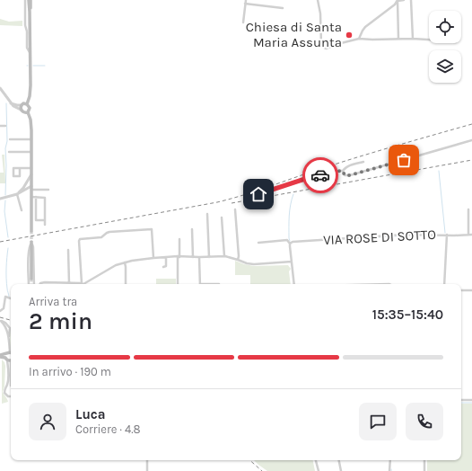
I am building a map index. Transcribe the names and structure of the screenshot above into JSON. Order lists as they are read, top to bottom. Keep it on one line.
{"streets":{"street":["VIA ROSE DI SOTTO"]},"places":["Chiesa di Santa Maria Assunta"],"page":{"heading":["2 min","Arriva tra","15:35–15:40"],"panel":["Luca","Corriere · 4.8"],"bar":"In arrivo · 190 m"}}
